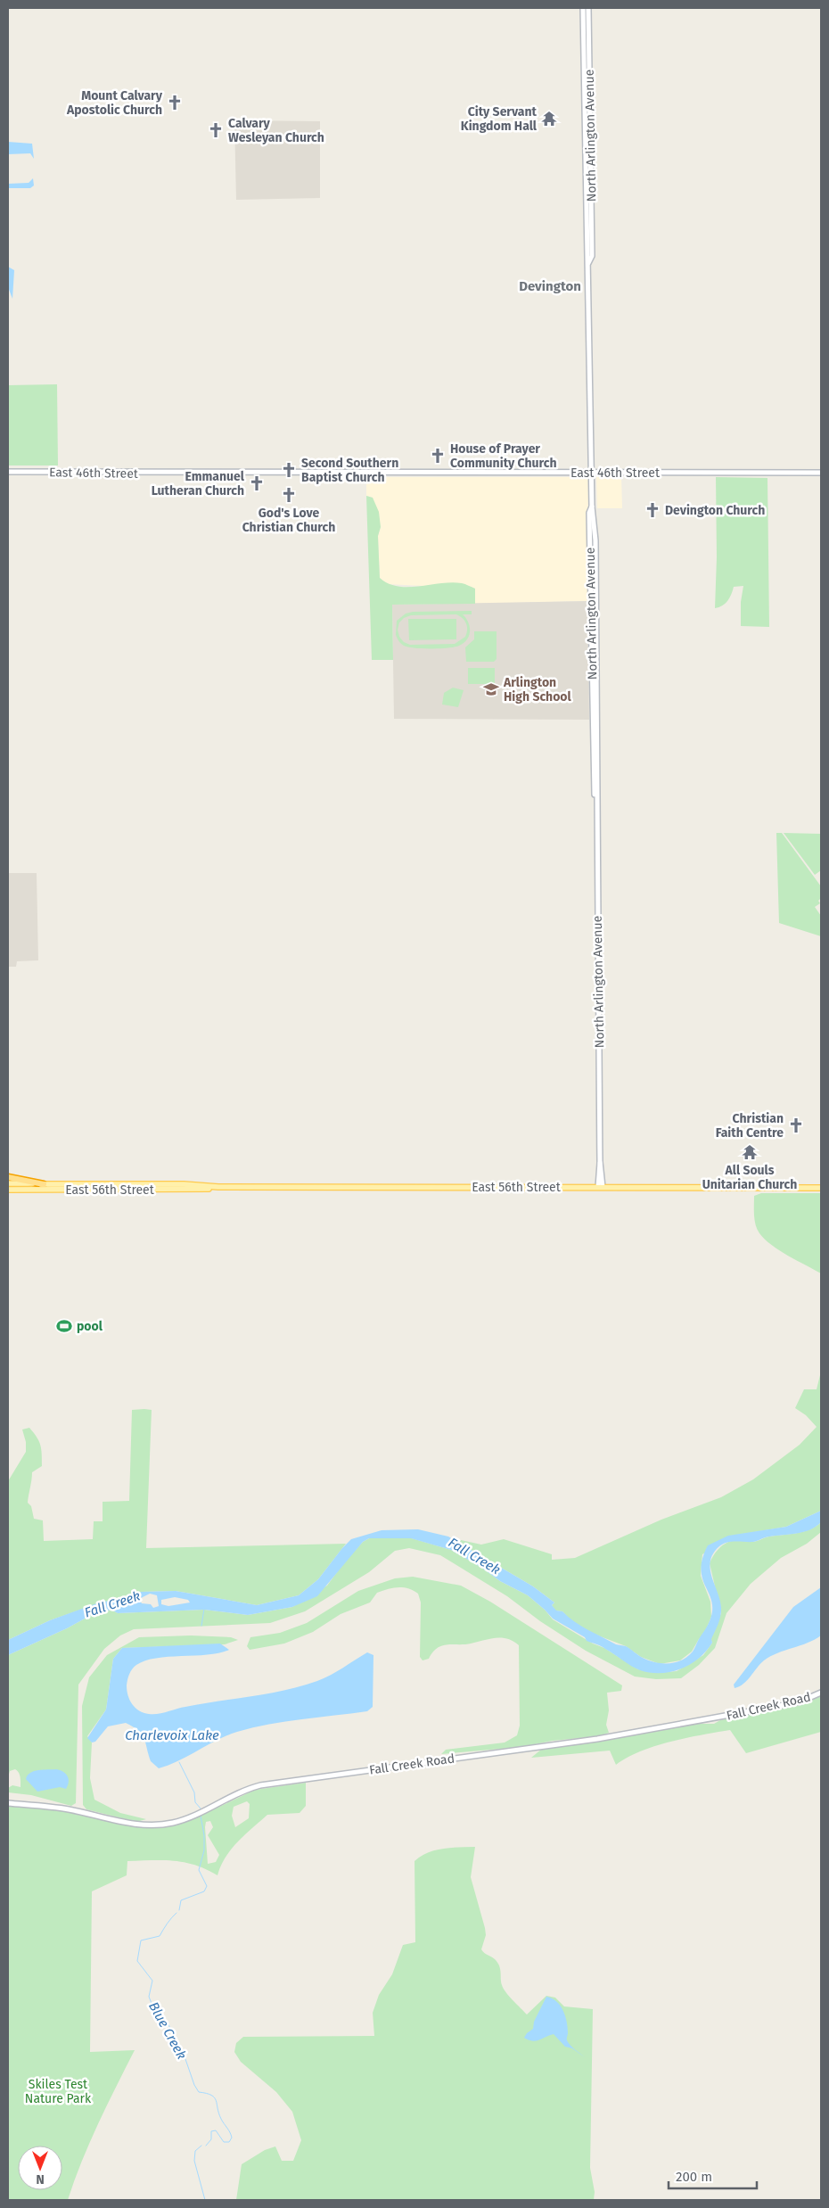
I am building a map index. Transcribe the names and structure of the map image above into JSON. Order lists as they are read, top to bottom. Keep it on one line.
{"streets":{"main road":["North Arlington Avenue","East 46th Street","East 56th Street","Fall Creek Road"]},"crossings":[["North Arlington Avenue","East 46th Street"],["North Arlington Avenue","East 56th Street"]],"districts":["Devington"],"water":["Fall Creek","Charlevoix Lake","Blue Creek"],"parks":["Skiles Test Nature Park"],"places":{"church":["Mount Calvary Apostolic Church","Calvary Wesleyan Church","House of Prayer Community Church","Second Southern Baptist Church","Emmanuel Lutheran Church","God's Love Christian Church","Devington Church","Christian Faith Centre"],"temple":["City Servant Kingdom Hall","All Souls Unitarian Church"],"school or university":["Arlington High School"],"sports":["pool"]},"scale_bar":"200 m","north":"bottom"}
